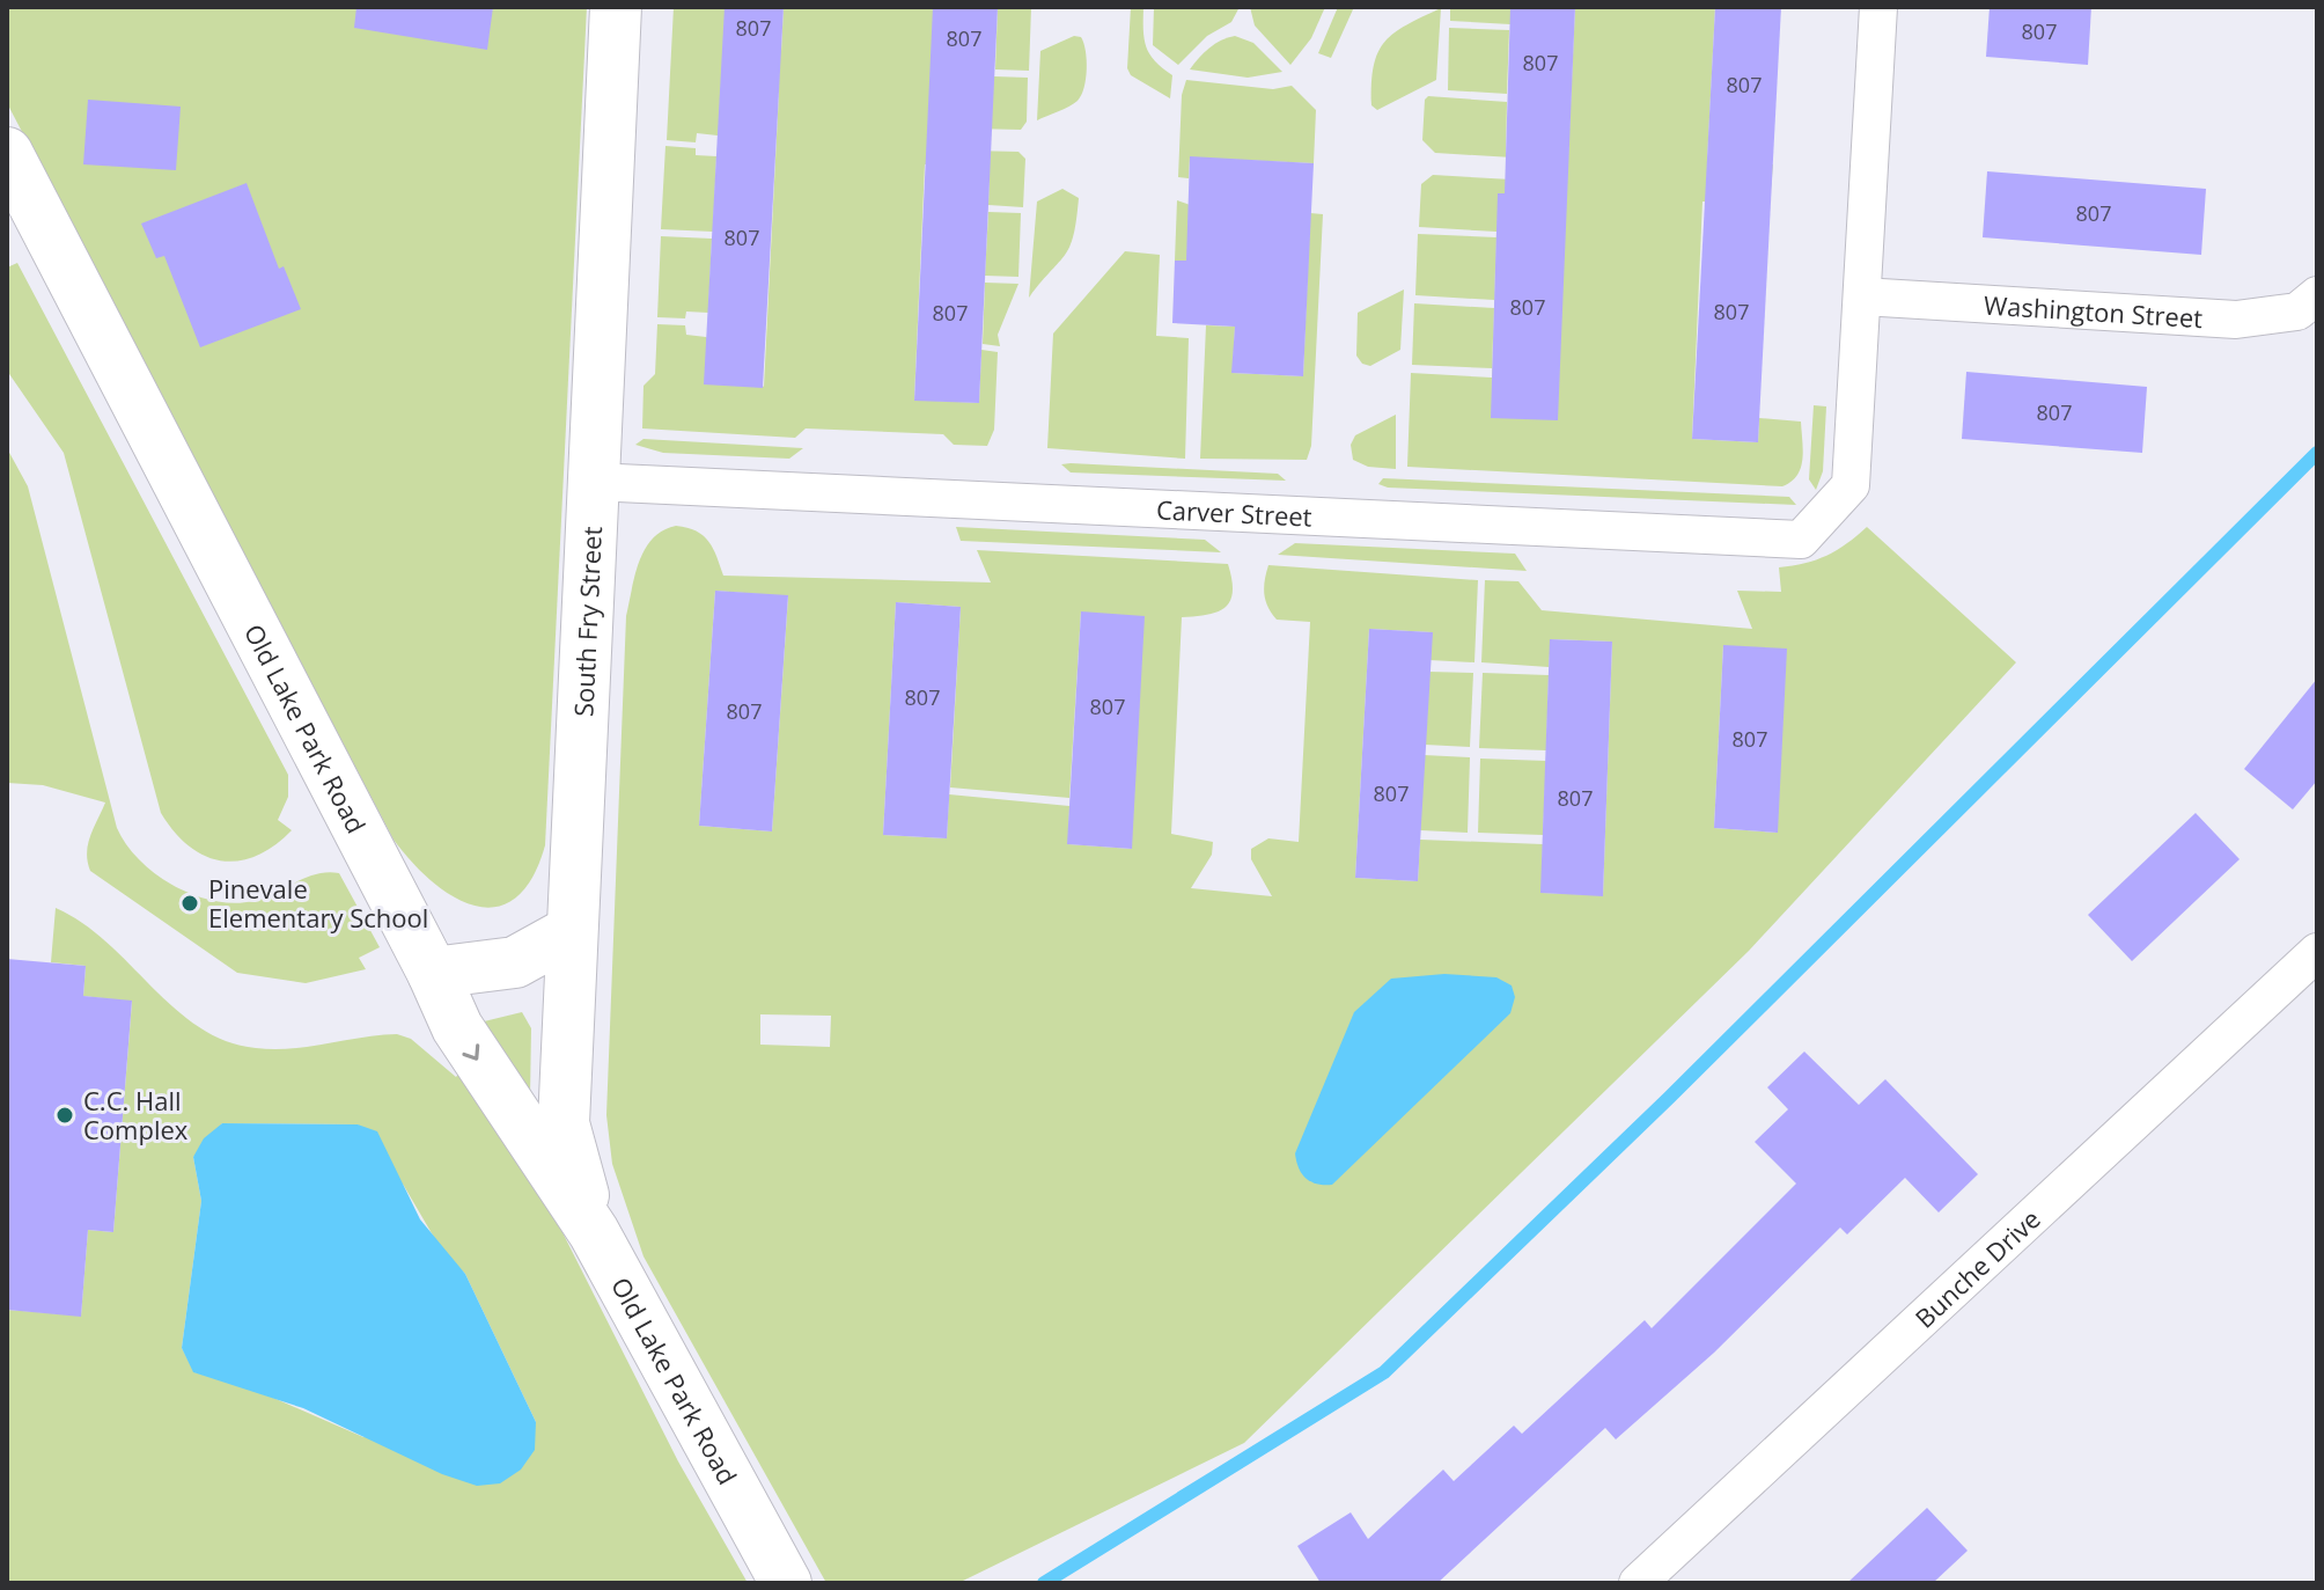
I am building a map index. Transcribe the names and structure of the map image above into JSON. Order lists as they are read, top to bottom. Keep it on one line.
{"streets":{"street":["Washington Street","Carver Street","South Fry Street","Old Lake Park Road","Bunche Drive"]},"crossings":[["Washington Street","Carver Street"],["Carver Street","South Fry Street"],["South Fry Street","Old Lake Park Road"]],"places":["Pinevale Elementary School","C.C. Hall Complex"],"house_numbers":["807","807","807","807","807","807","807","807","807","807","807","807","807","807","807","807","807"]}
